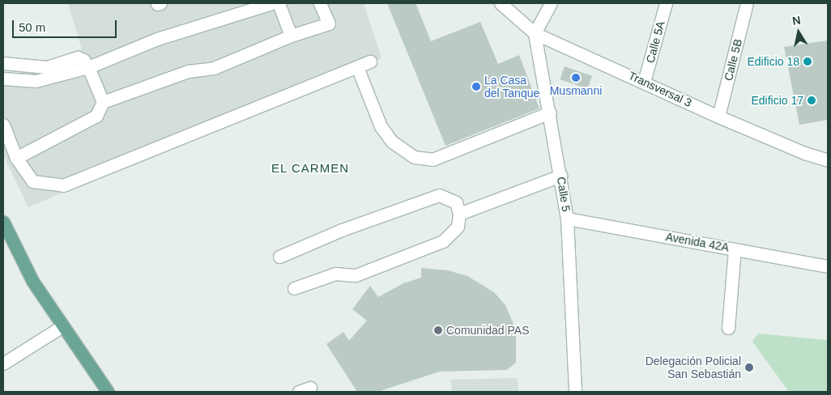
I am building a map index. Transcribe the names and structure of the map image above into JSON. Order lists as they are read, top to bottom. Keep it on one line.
{"streets":{"street":["Calle 5A","Calle 5B","Transversal 3","Calle 5","Avenida 42A"]},"crossings":[["Calle 5A","Transversal 3"],["Calle 5B","Transversal 3"],["Transversal 3","Calle 5"],["Calle 5","Avenida 42A"]],"districts":["EL CARMEN"],"places":["Edificio 18","Musmanni","La Casa del Tanque","Edificio 17","Comunidad PAS","Delegación Policial San Sebastián"],"scale_bar":"50 m","north":"top"}
